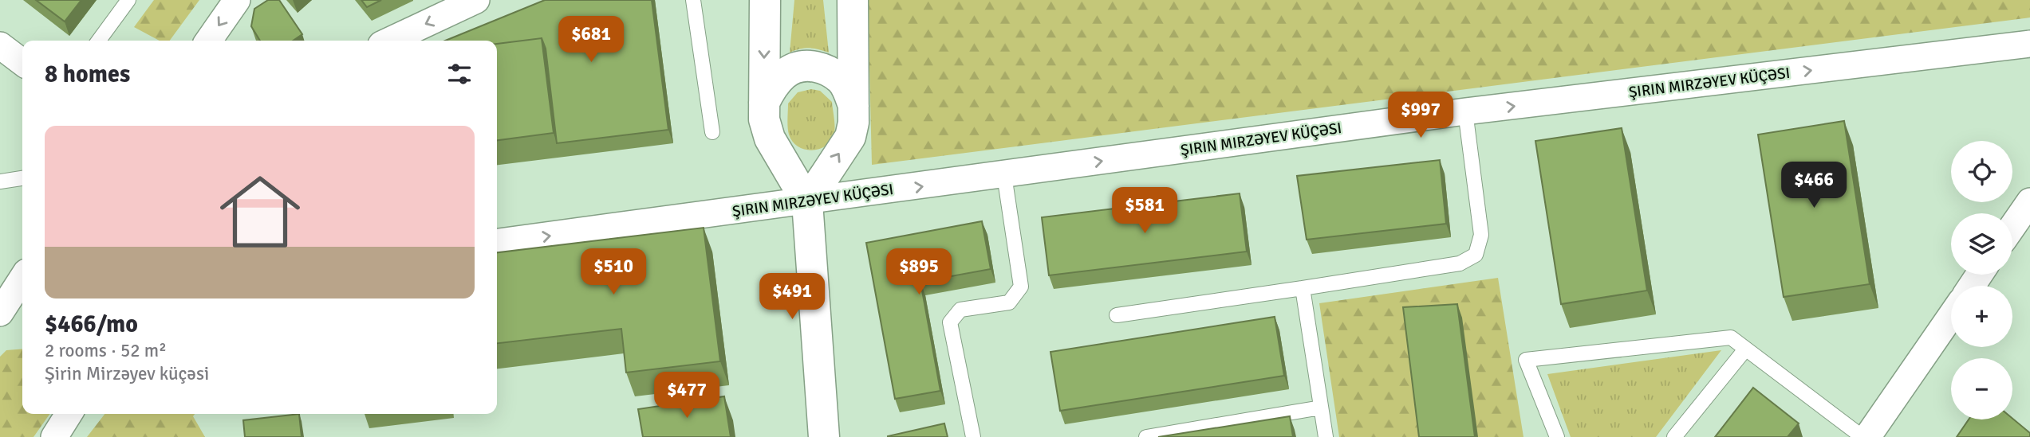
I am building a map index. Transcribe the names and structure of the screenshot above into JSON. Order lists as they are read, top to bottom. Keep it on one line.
{"streets":{"street":["ŞIRIN MIRZƏYEV KÜÇƏSI"]},"one_way":["ŞIRIN MIRZƏYEV KÜÇƏSI"],"page":{"price":["$681","$997","$466","$581","$510","$895","$491","$477"],"heading":"8 homes","list":[{"name":"$466/mo","note":"2 rooms · 52 m² · Şirin Mirzəyev küçəsi"}],"map_buttons":["+","−"]}}
